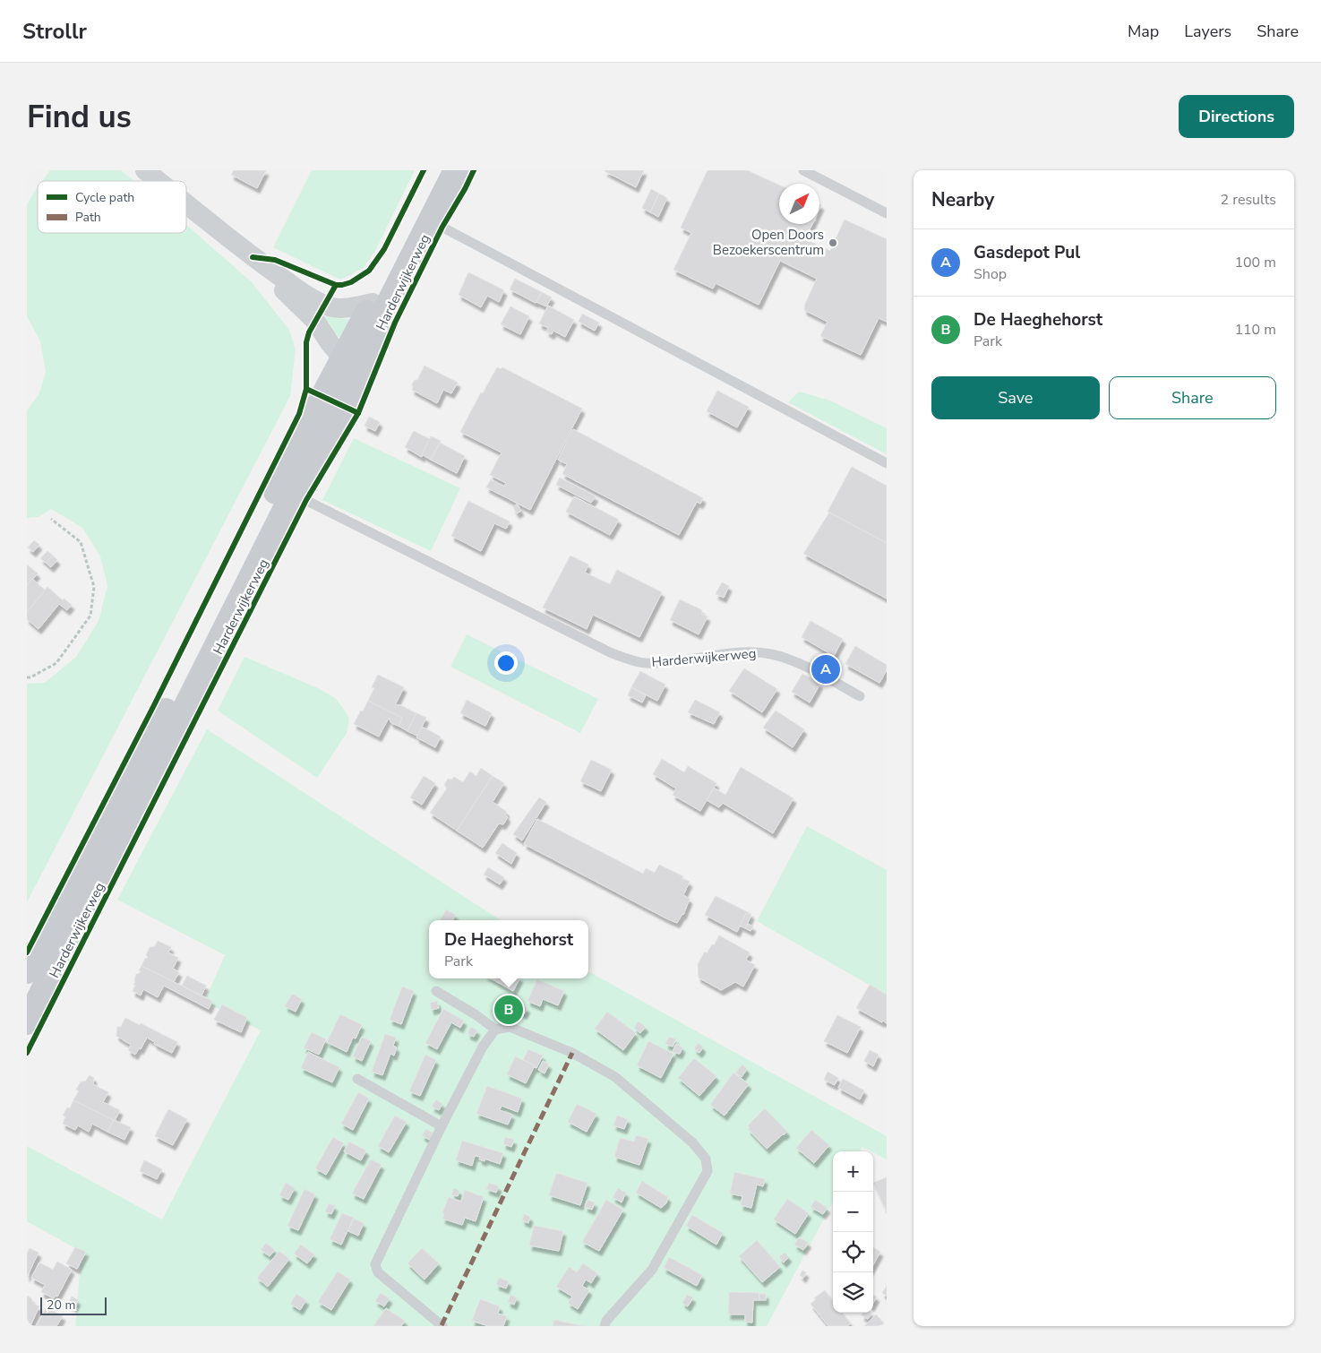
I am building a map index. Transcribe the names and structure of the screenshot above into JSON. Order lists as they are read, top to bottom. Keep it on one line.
{"streets":{"main road":["Harderwijkerweg"]},"places":["Open Doors Bezoekerscentrum"],"legend":["Cycle path","Path"],"scale_bar":"20 m","north":"top right","page":{"header":"Strollr","nav":["Map","Layers","Share"],"buttons":["Directions",["Save","Share"]],"title":"Find us","heading":["Nearby","2 results"],"list":[{"mark":"A","name":"Gasdepot Pul","note":"Shop","value":"100 m"},{"mark":"B","name":"De Haeghehorst","note":"Park","value":"110 m"}],"pins":["A","B"],"popup":["De Haeghehorst","Park"],"map_buttons":["+","−"],"scale":"20 m"}}
